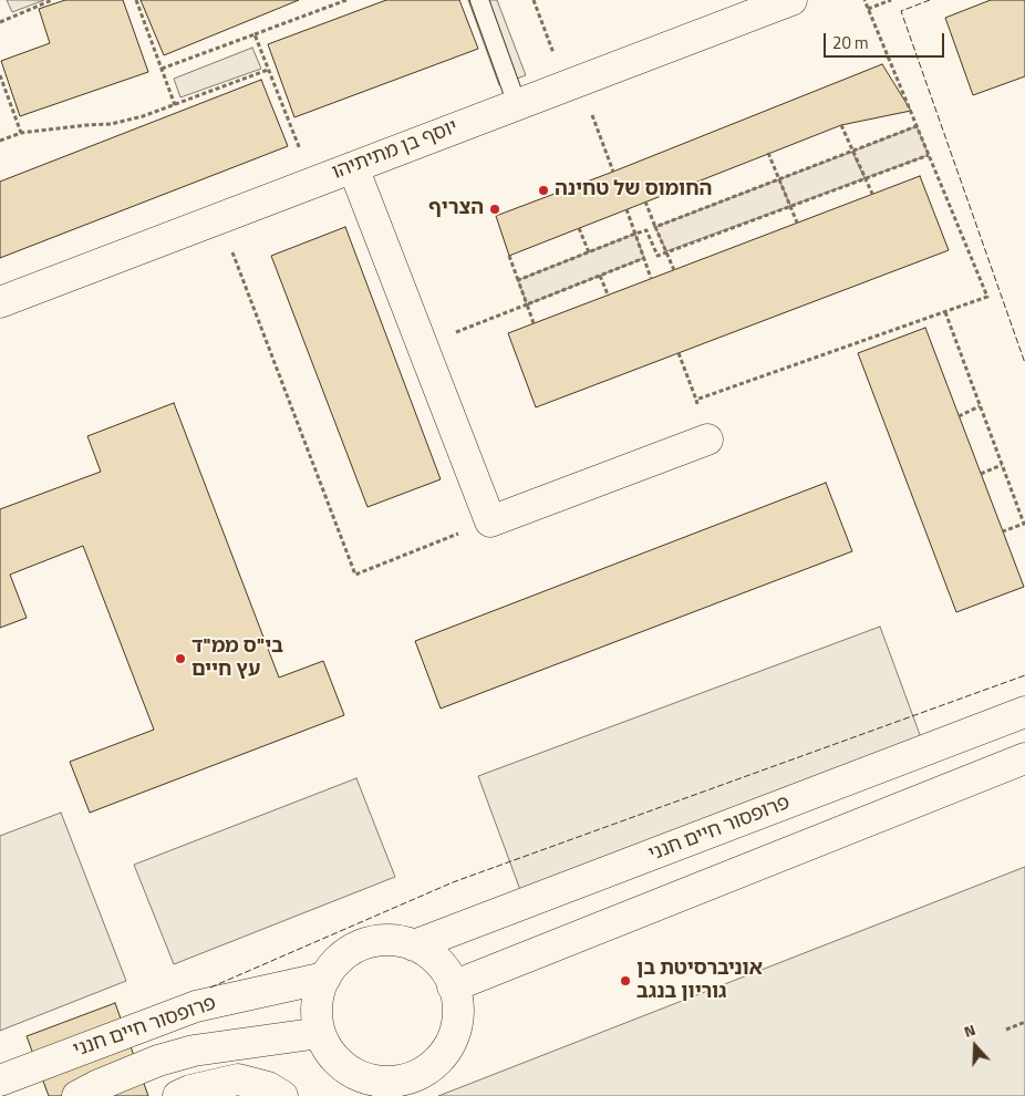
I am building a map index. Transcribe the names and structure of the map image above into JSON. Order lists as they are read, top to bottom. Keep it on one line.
{"streets":{"street":["יוסף בן מתיתיהו","פרופסור חיים חנני"]},"places":["החומוס של טחינה","הצריף","בי\"ס ממ\"ד עץ חיים","אוניברסיטת בן גוריון בנגב"],"scale_bar":"20 m","north":"top"}
